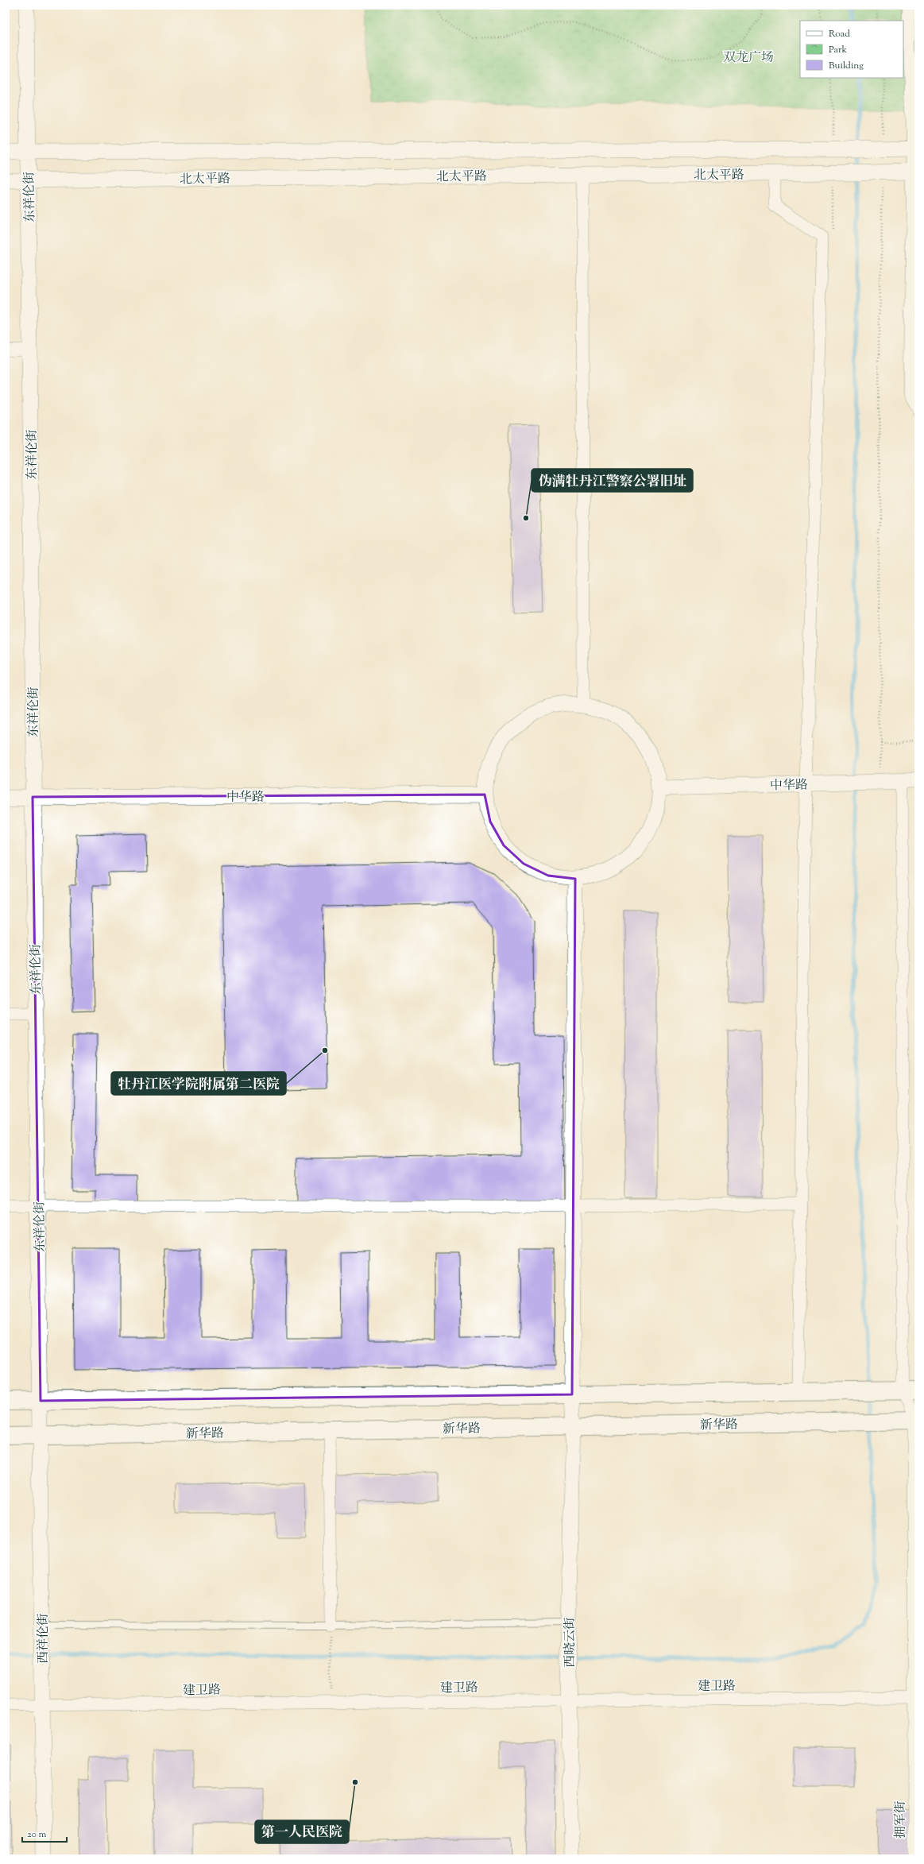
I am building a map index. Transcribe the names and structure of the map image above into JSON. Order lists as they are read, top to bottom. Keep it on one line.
{"streets":{"main road":["北太平路","新华路"],"street":["东祥伦街","中华路","西祥伦街","西晓云街","建卫路","拥军街"]},"crossings":[["北太平路","东祥伦街"],["东祥伦街","中华路"],["东祥伦街","西祥伦街"],["新华路","西祥伦街"],["新华路","西晓云街"],["新华路","拥军街"],["西祥伦街","建卫路"],["西晓云街","建卫路"],["建卫路","拥军街"]],"parks":["双龙广场"],"places":["伪满牡丹江警察公署旧址","牡丹江医学院附属第二医院","第一人民医院"],"legend":["Road","Park","Building"],"scale_bar":"20 m"}
